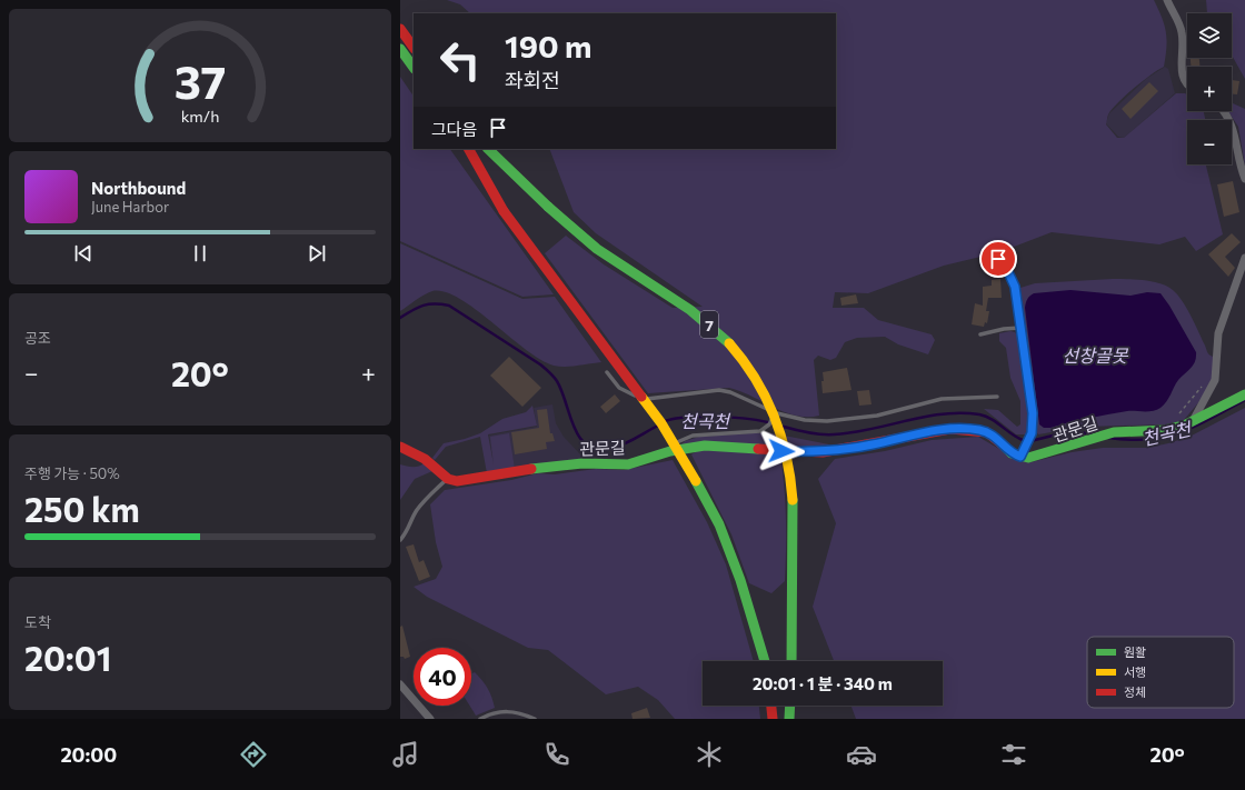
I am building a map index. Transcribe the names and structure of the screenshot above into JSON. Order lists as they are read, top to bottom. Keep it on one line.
{"streets":{"main road":["7","관문길"]},"water":["선창골못","천곡천"],"legend":["원활","서행","정체"],"page":{"map_buttons":["+","−"],"turn":["190 m","좌회전"],"then":"그다음","song":["Northbound","June Harbor"],"tile":["공조",["주행 가능 · 50%","250 km"],["도착","20:01"]],"heat":["−","20°","+"],"limit":"40","trip":"20:01 · 1 분 · 340 m","tabs":["20:00","20°"],"gauge":["37","km/h"]}}
